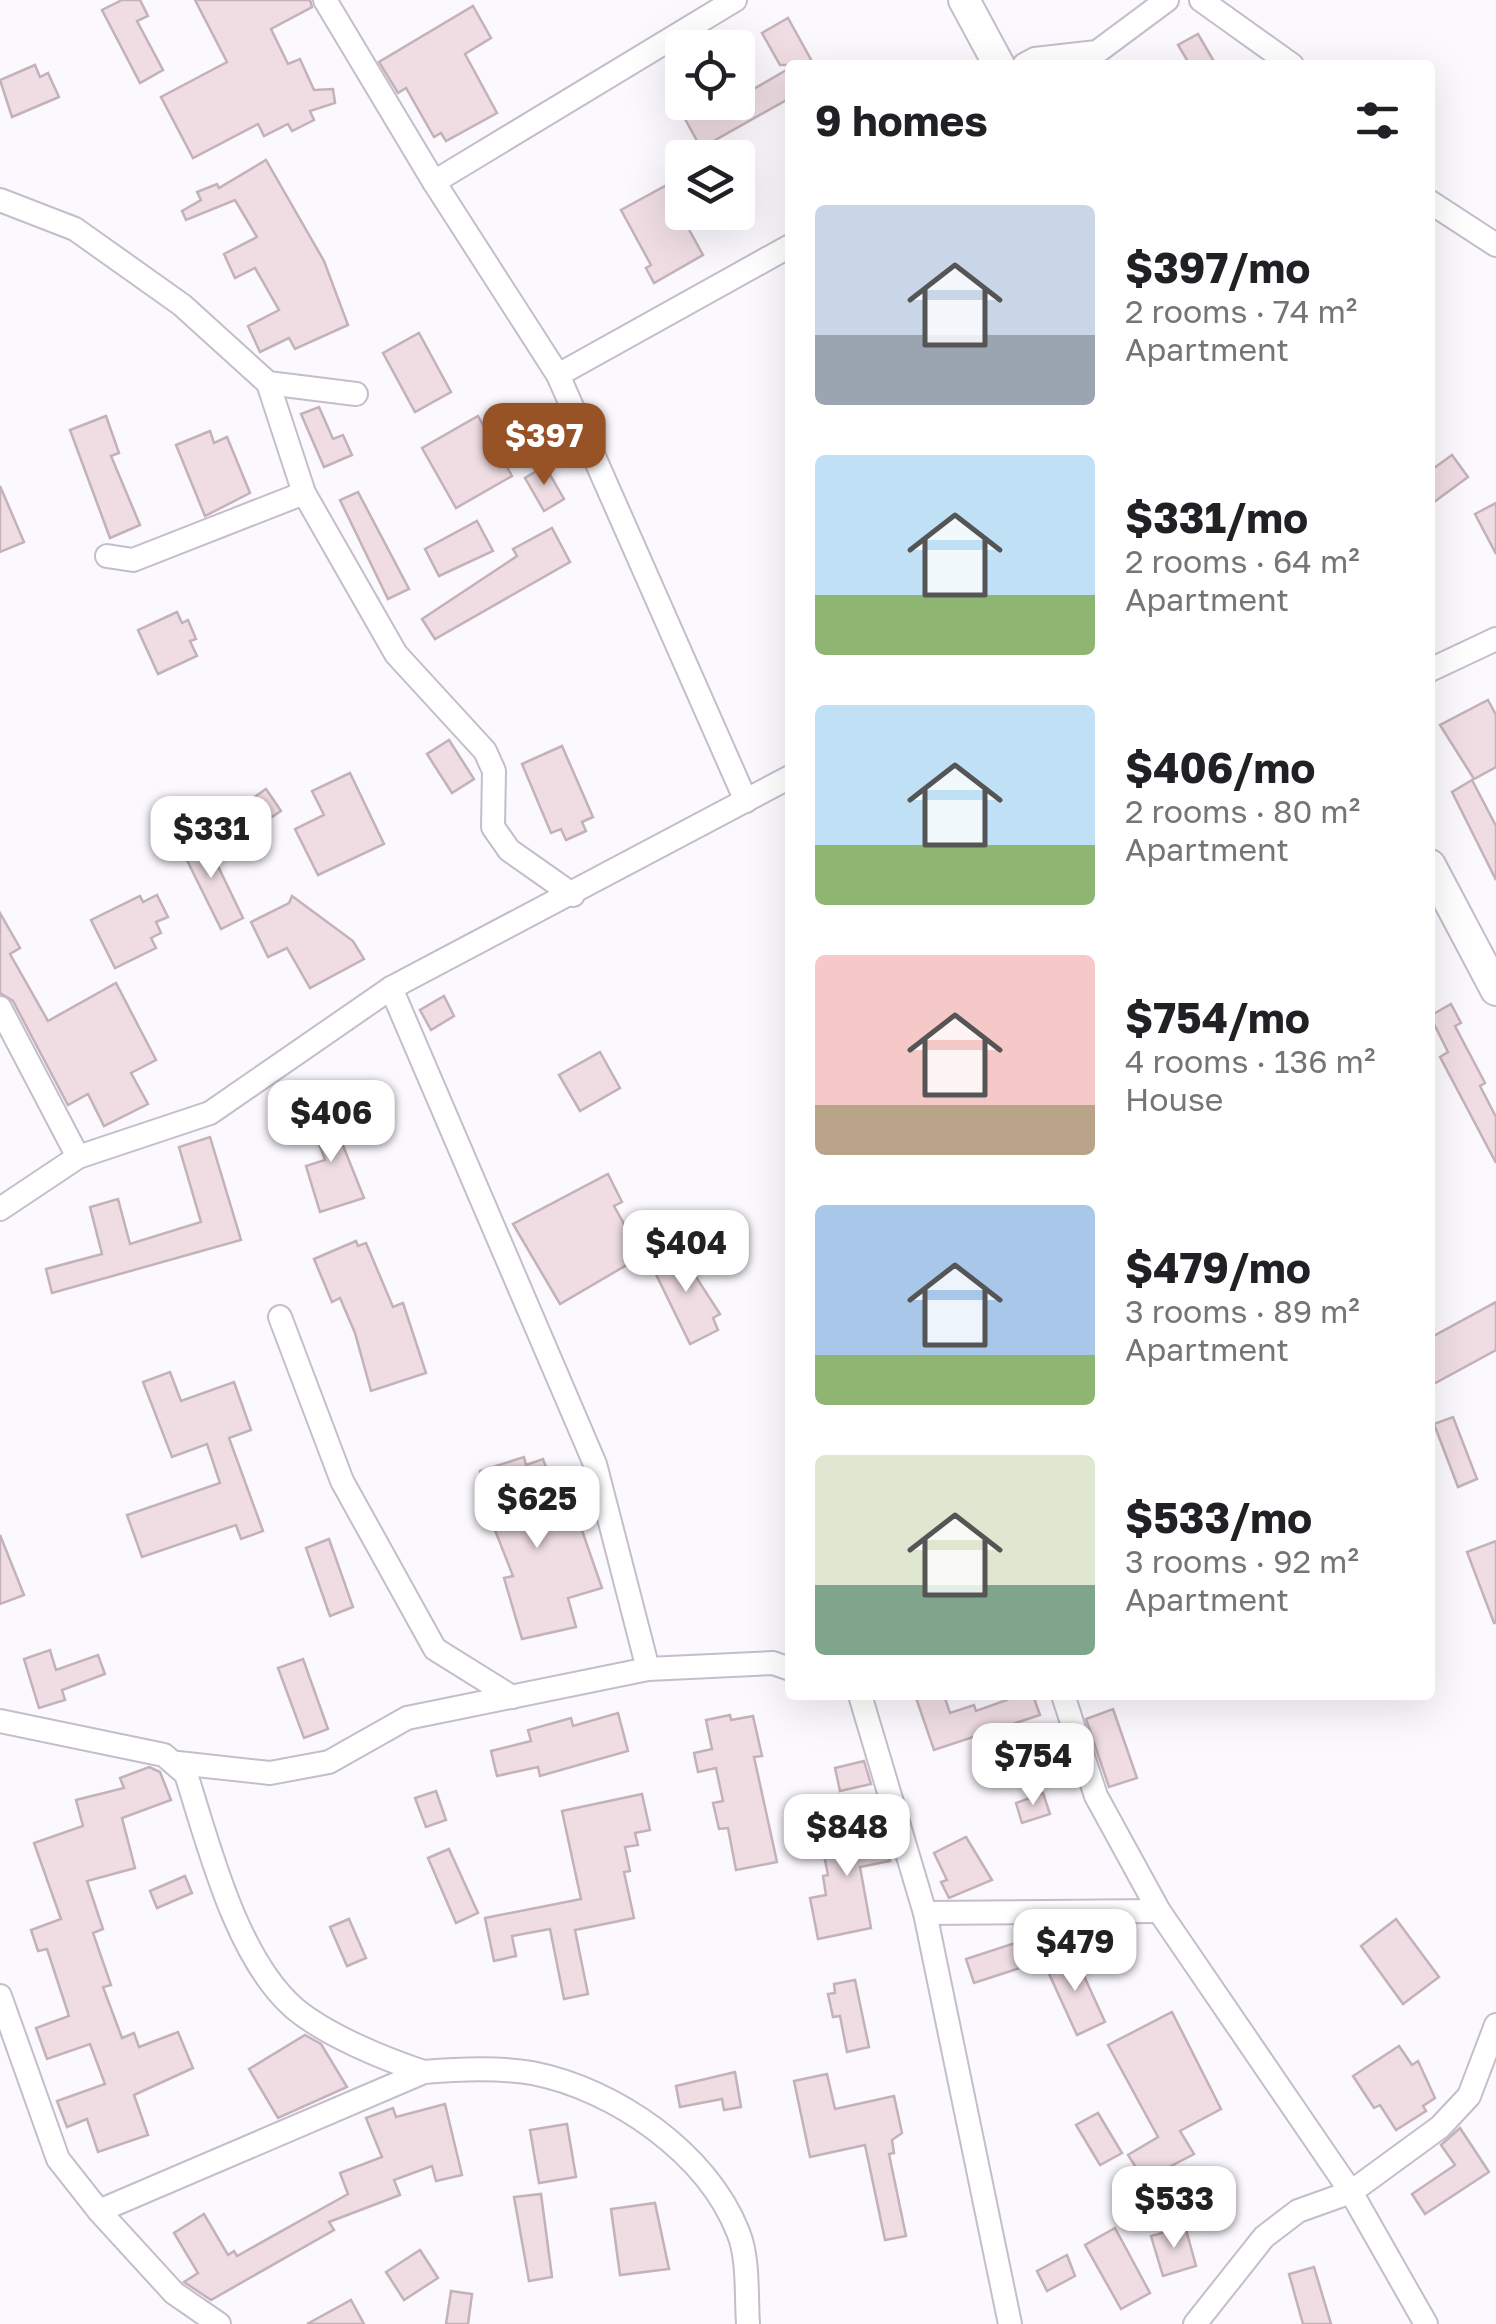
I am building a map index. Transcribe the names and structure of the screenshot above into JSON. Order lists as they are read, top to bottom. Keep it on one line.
{"page":{"heading":"9 homes","list":[{"name":"$397/mo","note":"2 rooms · 74 m² · Apartment"},{"name":"$331/mo","note":"2 rooms · 64 m² · Apartment"},{"name":"$406/mo","note":"2 rooms · 80 m² · Apartment"},{"name":"$754/mo","note":"4 rooms · 136 m² · House"},{"name":"$479/mo","note":"3 rooms · 89 m² · Apartment"},{"name":"$533/mo","note":"3 rooms · 92 m² · Apartment"}],"price":["$397","$331","$406","$404","$625","$754","$848","$479","$533"]}}
